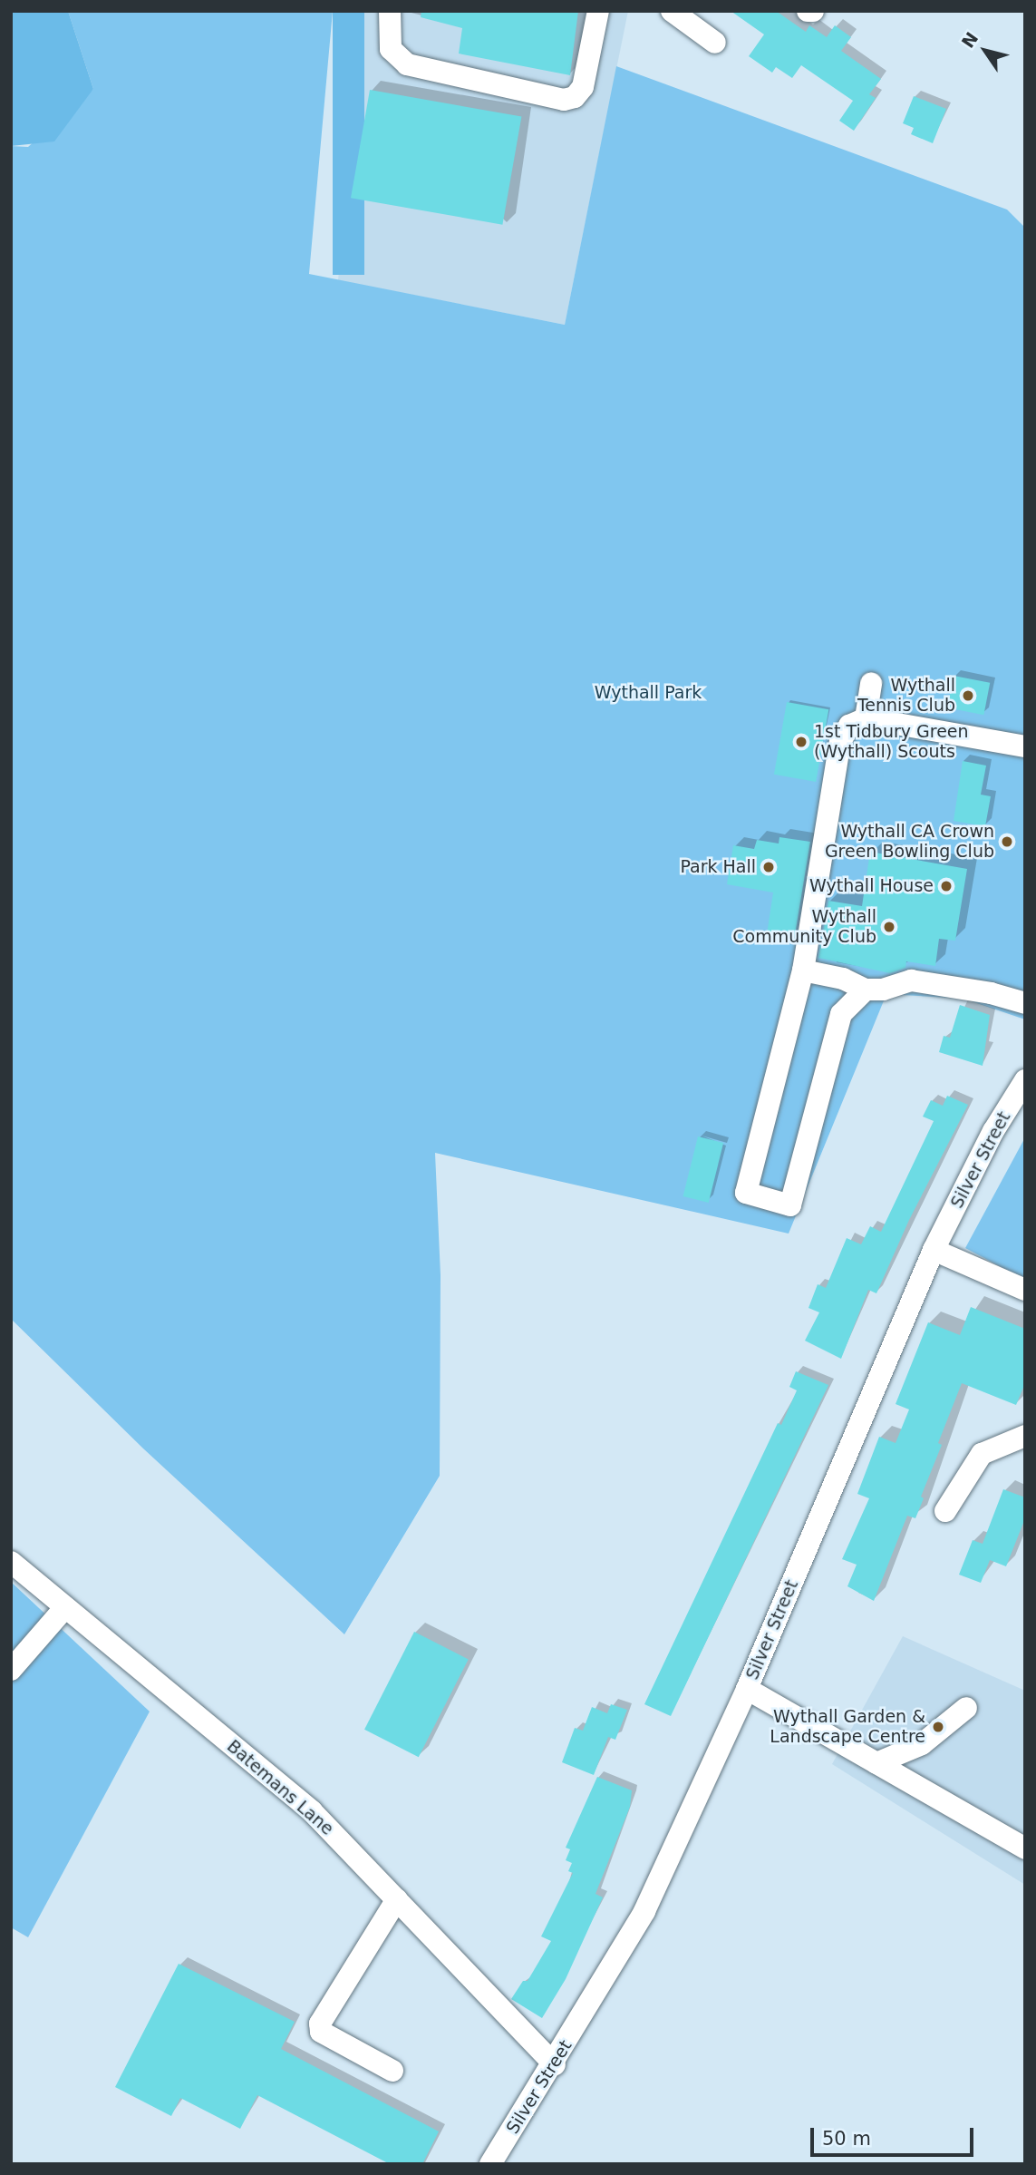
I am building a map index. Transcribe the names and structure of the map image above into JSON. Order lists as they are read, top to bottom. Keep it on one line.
{"streets":{"street":["Silver Street","Batemans Lane"]},"crossings":[["Silver Street","Batemans Lane"]],"parks":["Wythall Park"],"places":["Wythall Tennis Club","1st Tidbury Green (Wythall) Scouts","Wythall CA Crown Green Bowling Club","Park Hall","Wythall House","Wythall Community Club","Wythall Garden & Landscape Centre"],"scale_bar":"50 m","north":"top left"}
